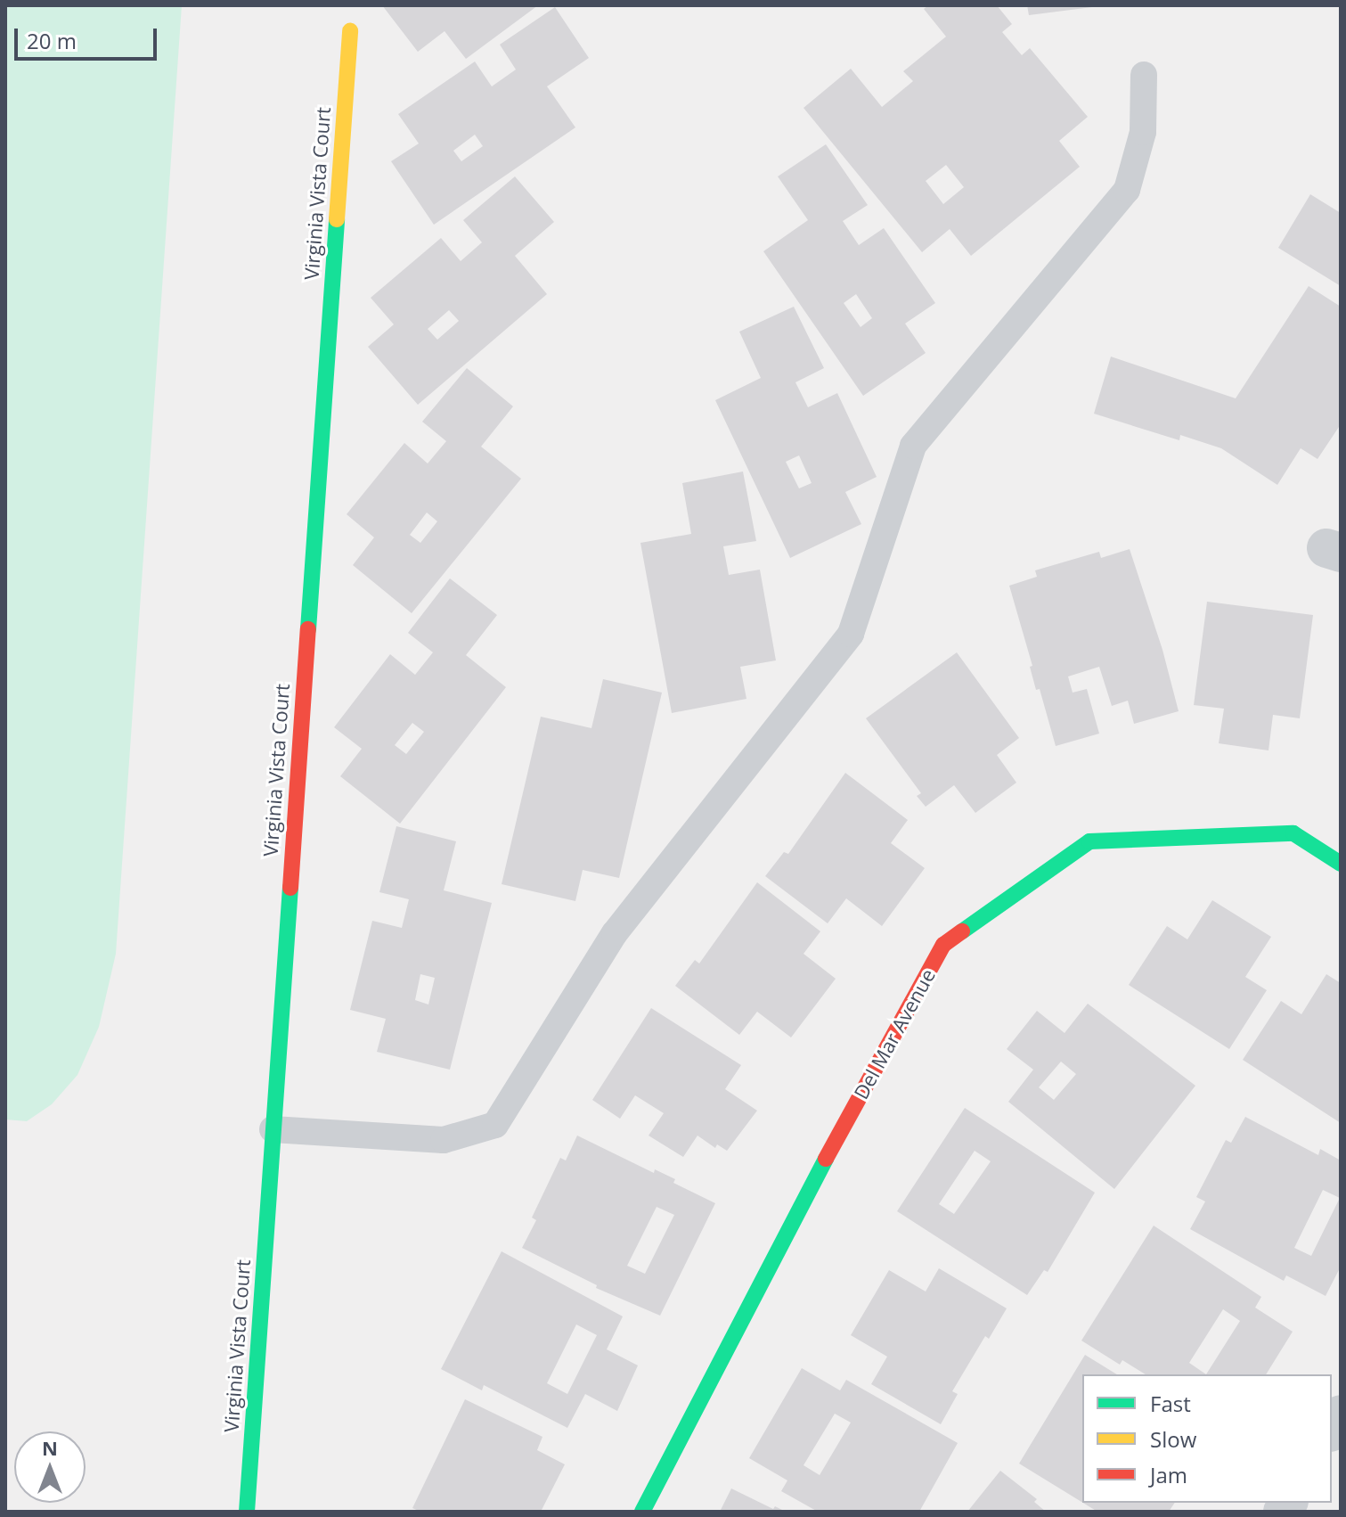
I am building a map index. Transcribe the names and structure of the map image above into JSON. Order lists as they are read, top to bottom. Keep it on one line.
{"streets":{"street":["Virginia Vista Court","Del Mar Avenue"]},"legend":["Fast","Slow","Jam"],"scale_bar":"20 m","north":"top"}
